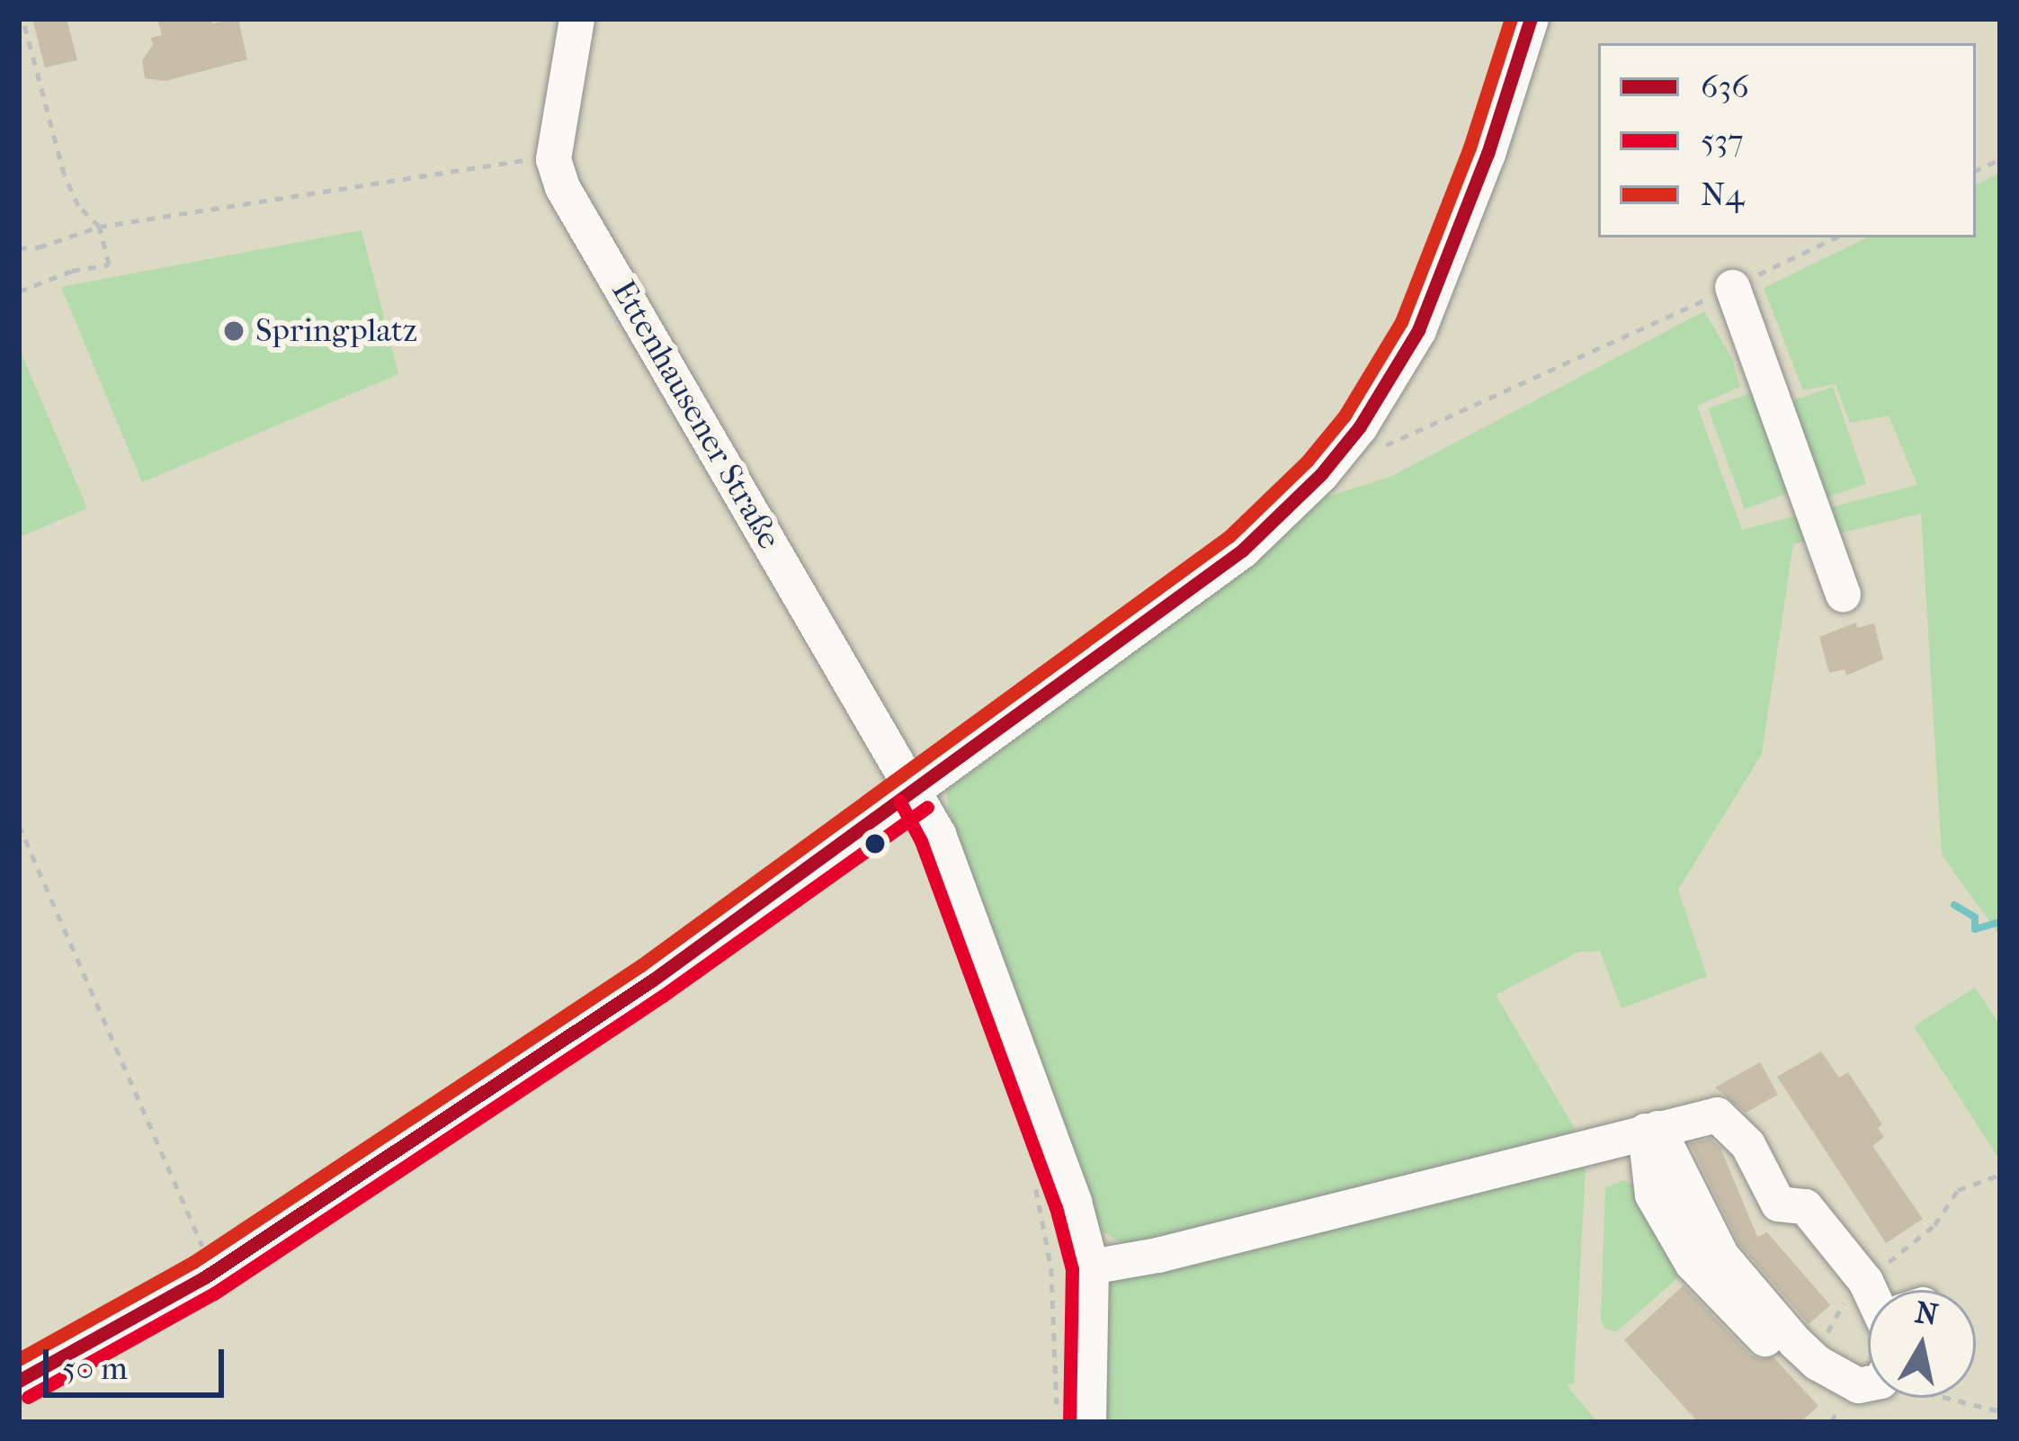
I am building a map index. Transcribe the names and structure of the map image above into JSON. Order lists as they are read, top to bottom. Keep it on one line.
{"streets":{"street":["Ettenhausener Straße"]},"places":["Springplatz"],"lines":["transit line 636","transit line N4","transit line 537"],"legend":["636","537","N4"],"scale_bar":"50 m","north":"top"}
